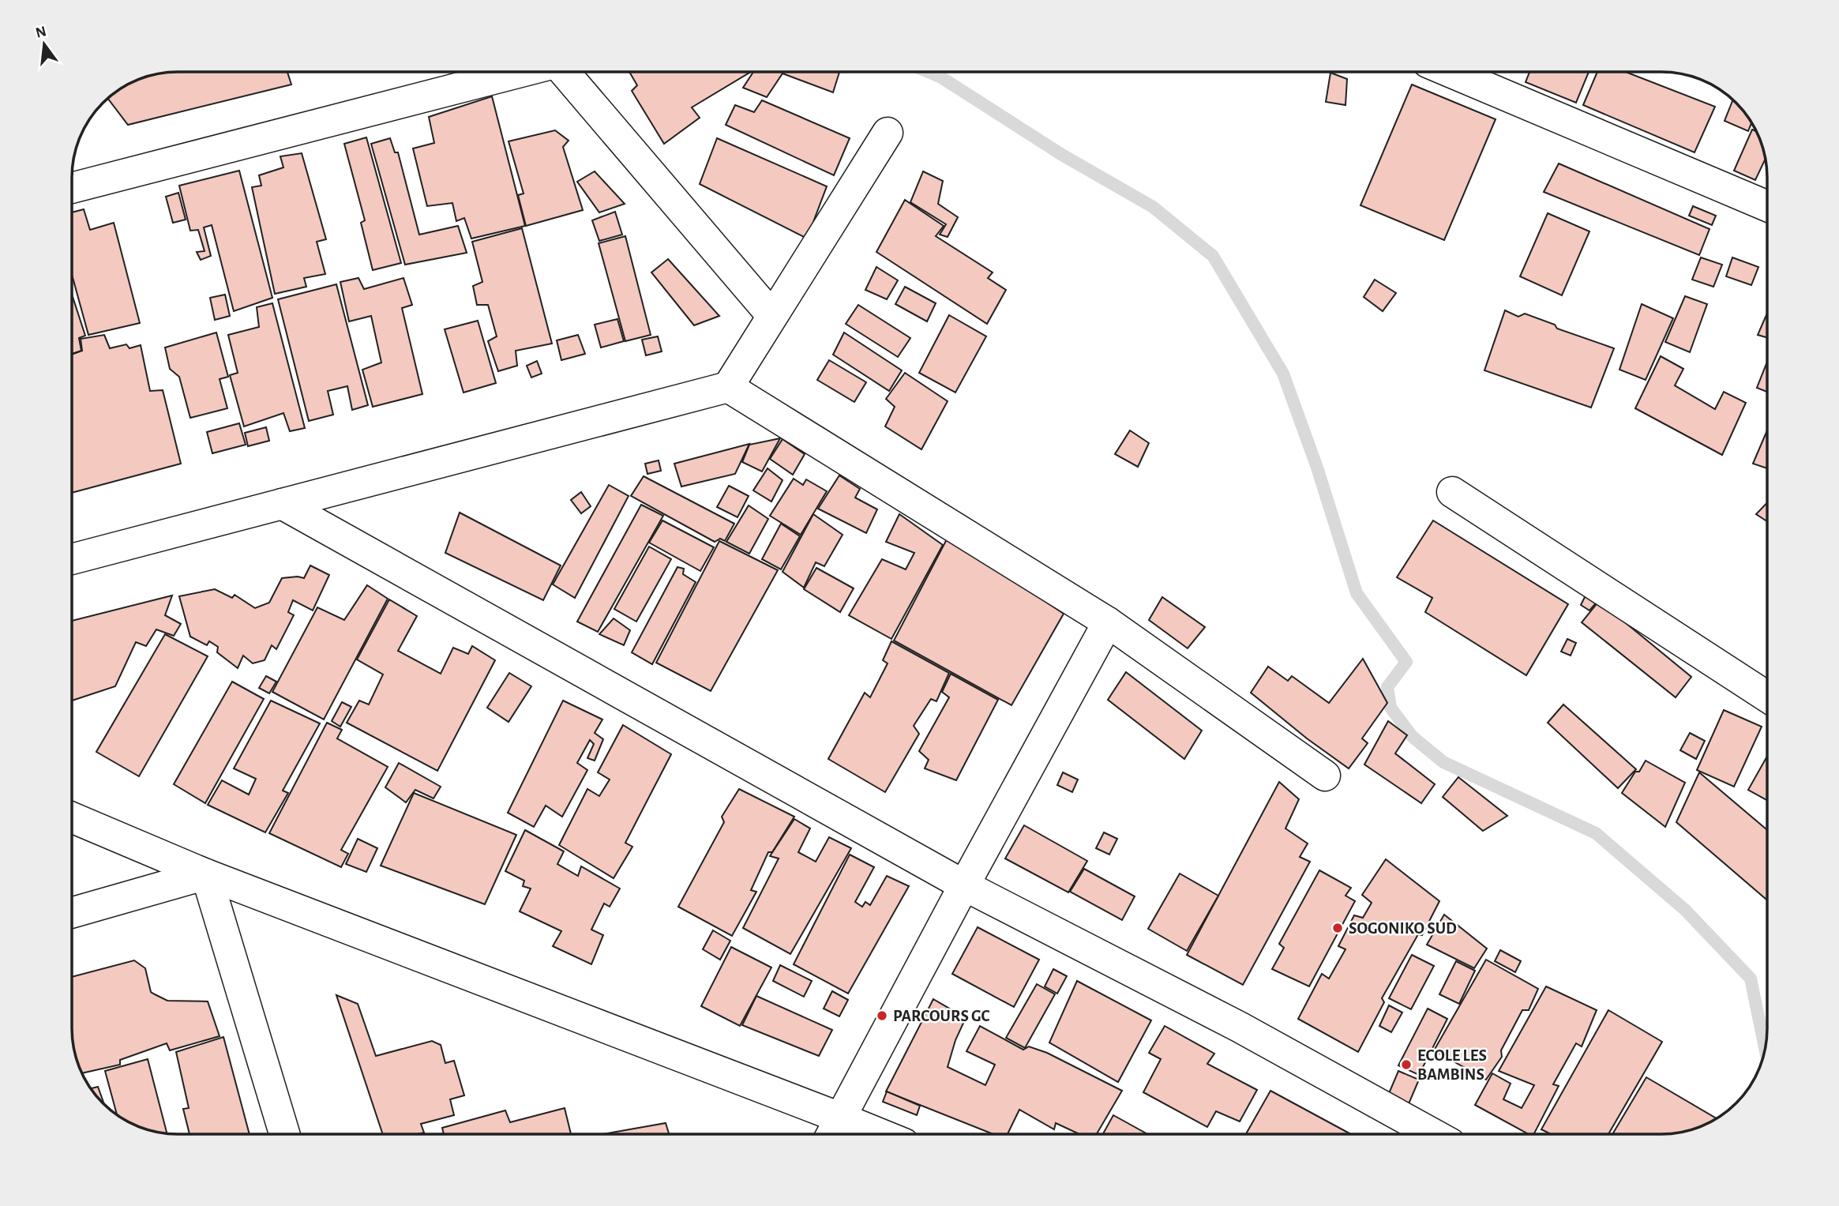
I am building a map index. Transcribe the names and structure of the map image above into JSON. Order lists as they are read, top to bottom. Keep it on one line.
{"places":["SOGONIKO SUD","PARCOURS GC","ECOLE LES BAMBINS"],"north":"top"}
